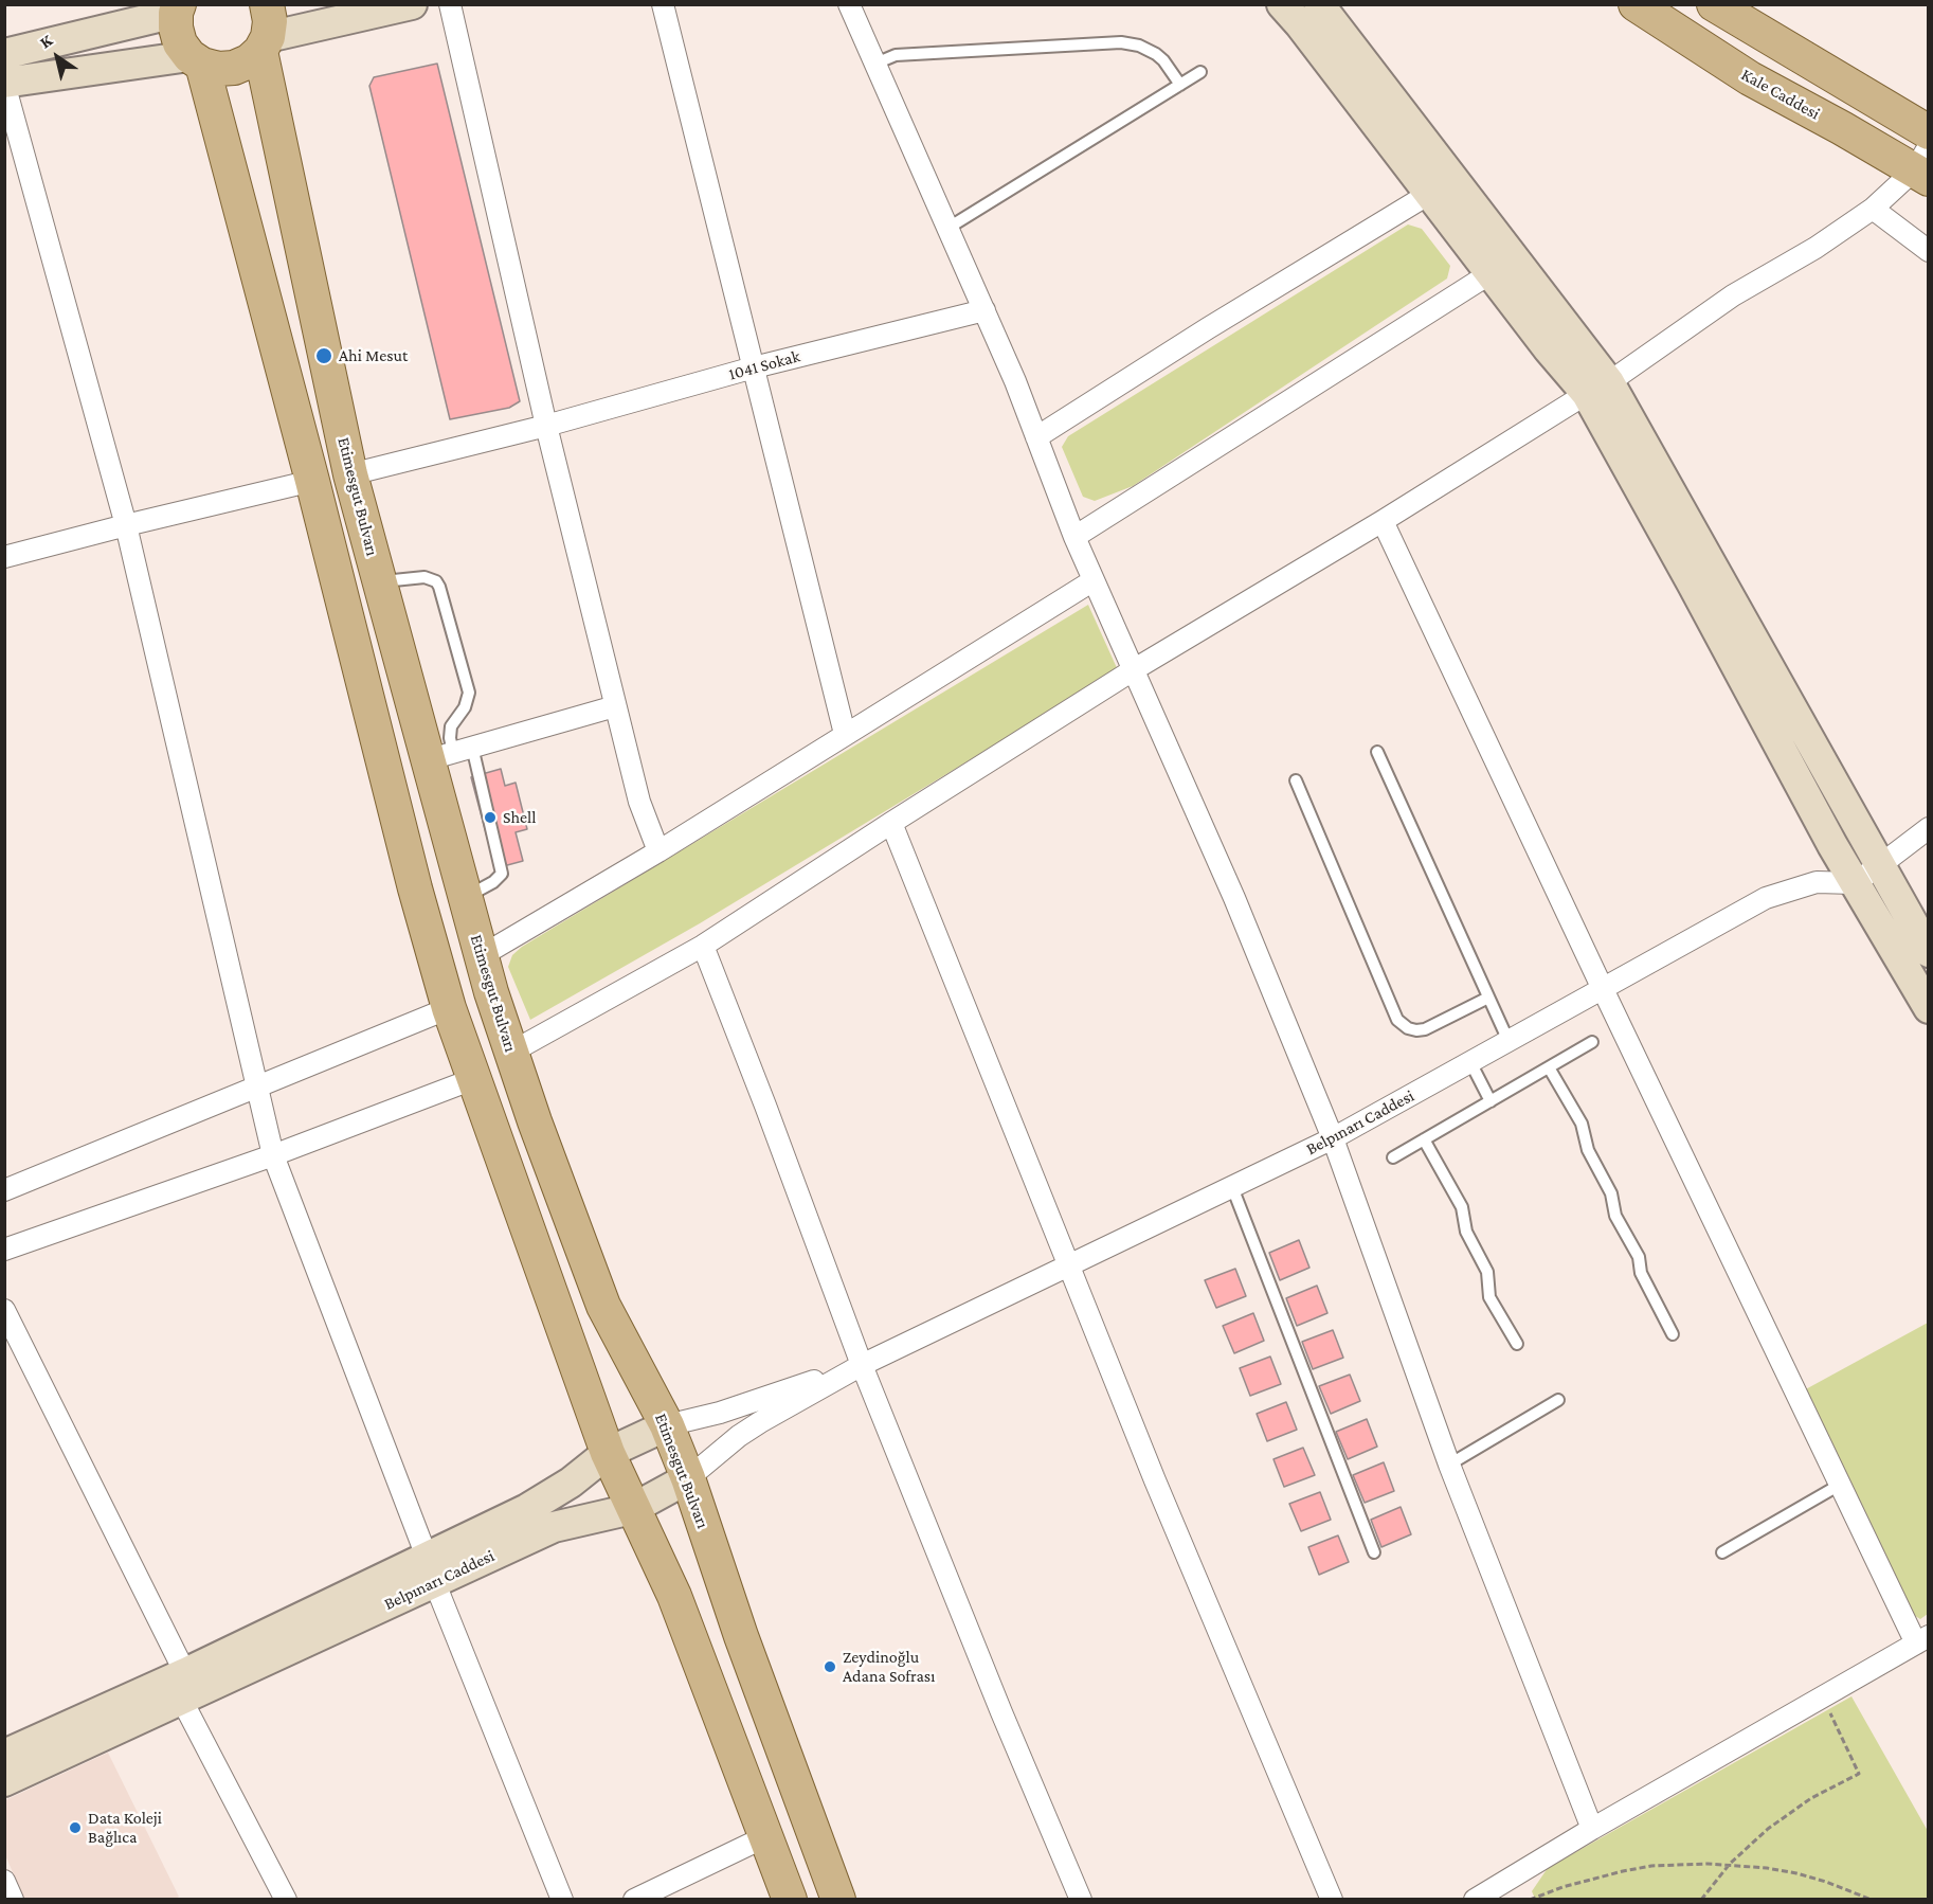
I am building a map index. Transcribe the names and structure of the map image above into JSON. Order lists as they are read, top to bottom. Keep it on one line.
{"streets":{"main road":["Kale Caddesi","Etimesgut Bulvarı","Belpınarı Caddesi"],"street":["1041 Sokak"]},"crossings":[["1041 Sokak","Etimesgut Bulvarı"],["Etimesgut Bulvarı","Belpınarı Caddesi"]],"places":["Ahi Mesut","Shell","Zeydinoğlu Adana Sofrası","Data Koleji Bağlıca"],"north":"top left"}
